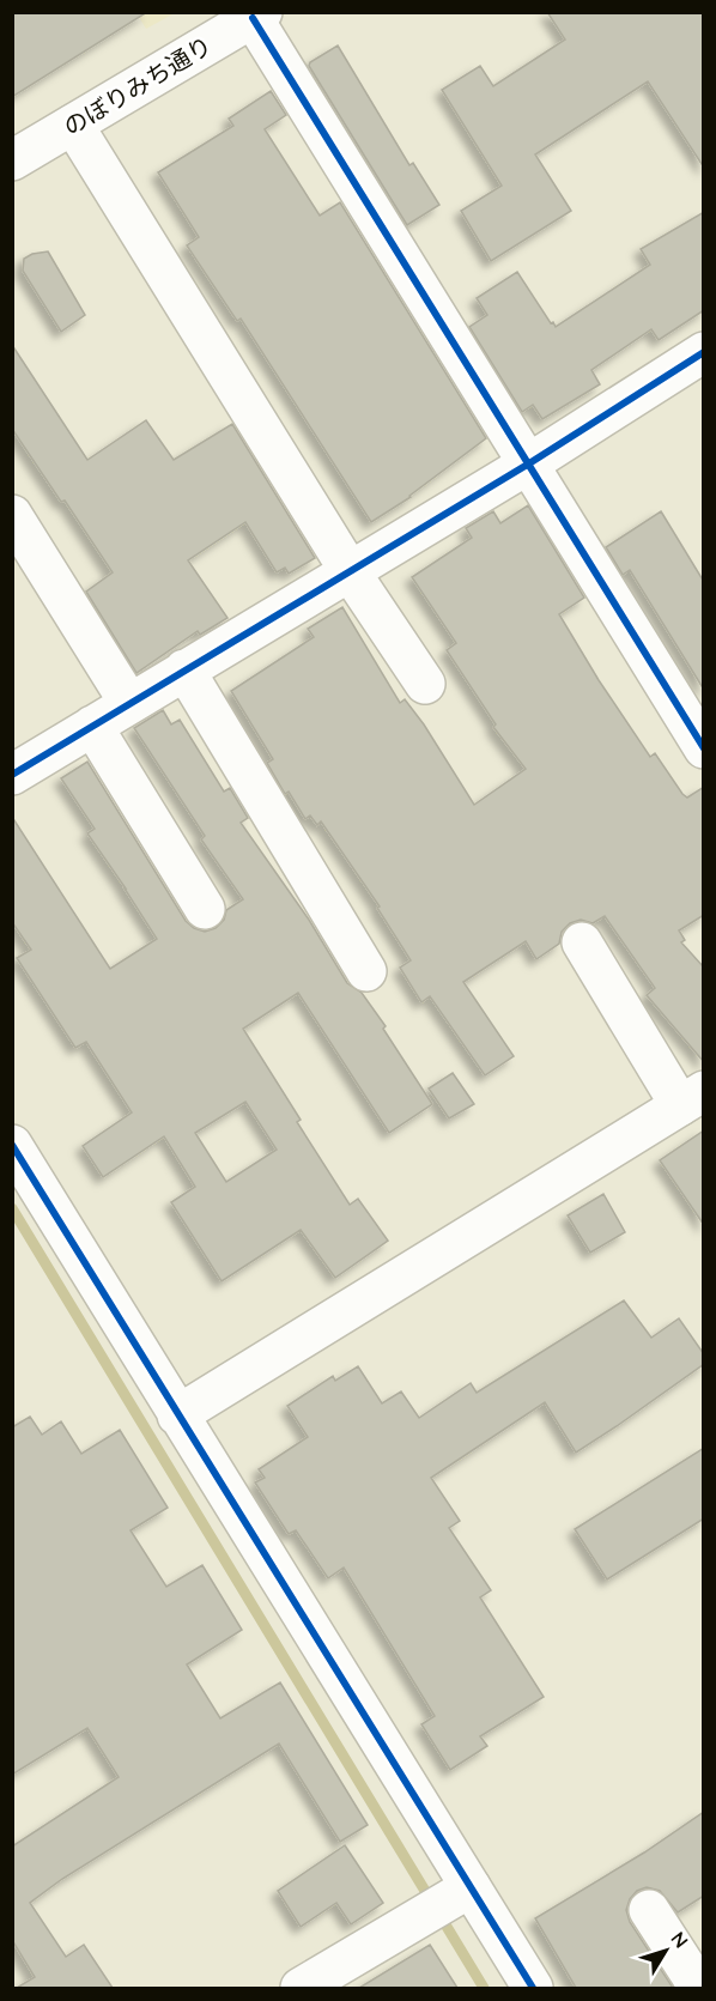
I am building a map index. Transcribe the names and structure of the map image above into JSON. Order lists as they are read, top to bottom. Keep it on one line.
{"streets":{"street":["のぼりみち通り"]},"north":"top right"}
